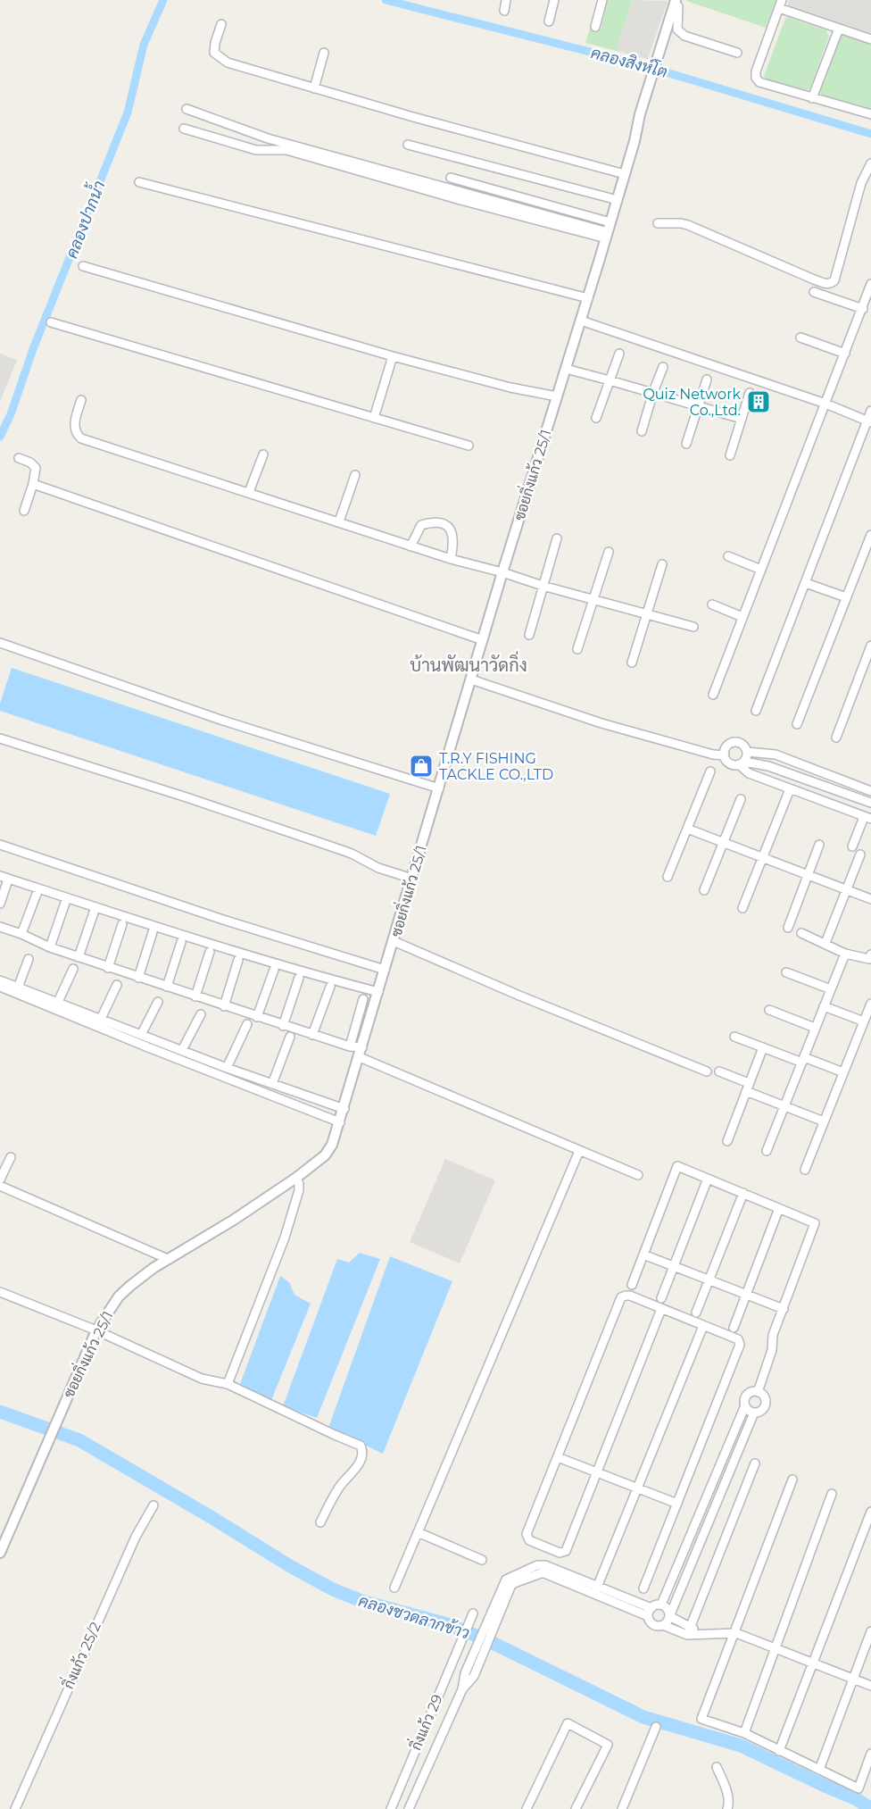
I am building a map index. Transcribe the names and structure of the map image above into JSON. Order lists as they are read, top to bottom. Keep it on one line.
{"streets":{"street":["ซอยกิ่งแก้ว 25/1","กิ่งแก้ว 25/2","กิ่งแก้ว 29"]},"districts":["บ้านพัฒนาวัดกิ่ง"],"water":["คลองสิงห์โต","คลองปากน้ำ","คลองชวดลากข้าว"],"places":{"building":["Quiz Network Co.,Ltd."],"shop":["T.R.Y FISHING TACKLE CO.,LTD"]}}
